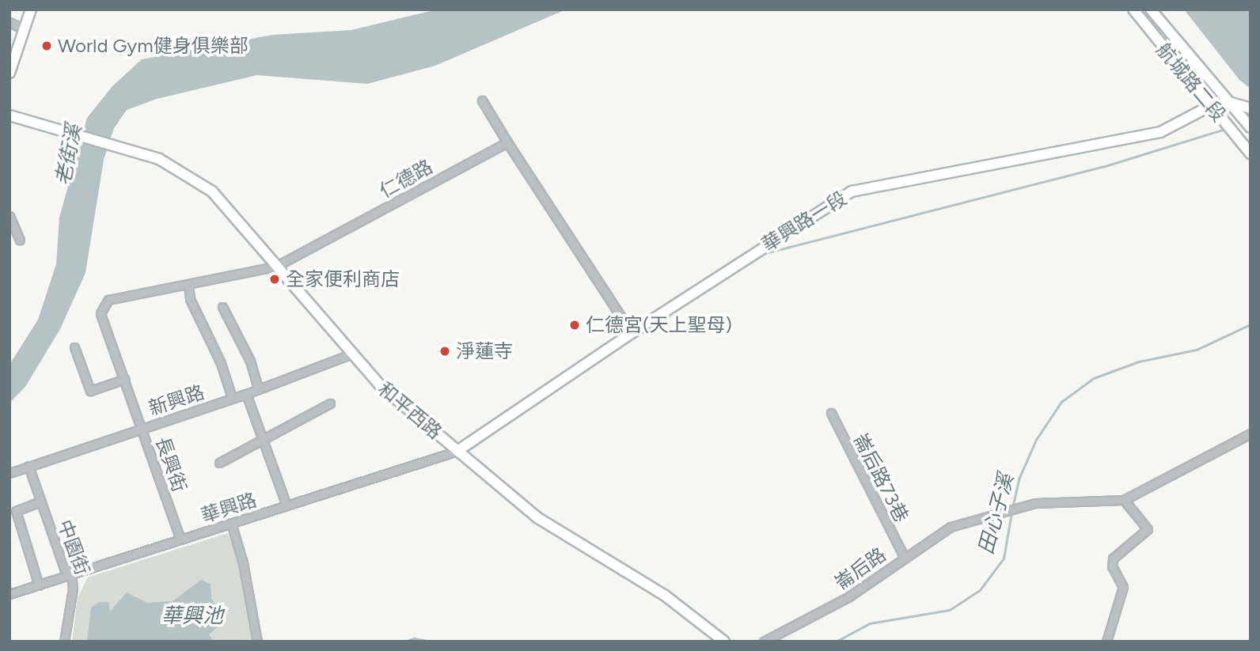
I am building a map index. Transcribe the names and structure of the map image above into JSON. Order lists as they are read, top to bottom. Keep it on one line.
{"streets":{"street":["航城路二段","仁德路","華興路一段","新興路","和平西路","長興街","崙后路73巷","華興路","中園街","崙后路"]},"crossings":[["航城路二段","華興路一段"],["仁德路","和平西路"],["仁德路","長興街"],["華興路一段","和平西路"],["華興路一段","華興路"],["新興路","和平西路"],["新興路","長興街"],["新興路","中園街"],["和平西路","華興路"],["長興街","華興路"],["崙后路73巷","崙后路"],["華興路","中園街"]],"water":["老街溪","田心子溪","華興池"],"places":["World Gym健身俱樂部","全家便利商店","仁德宮(天上聖母)","淨蓮寺"]}
